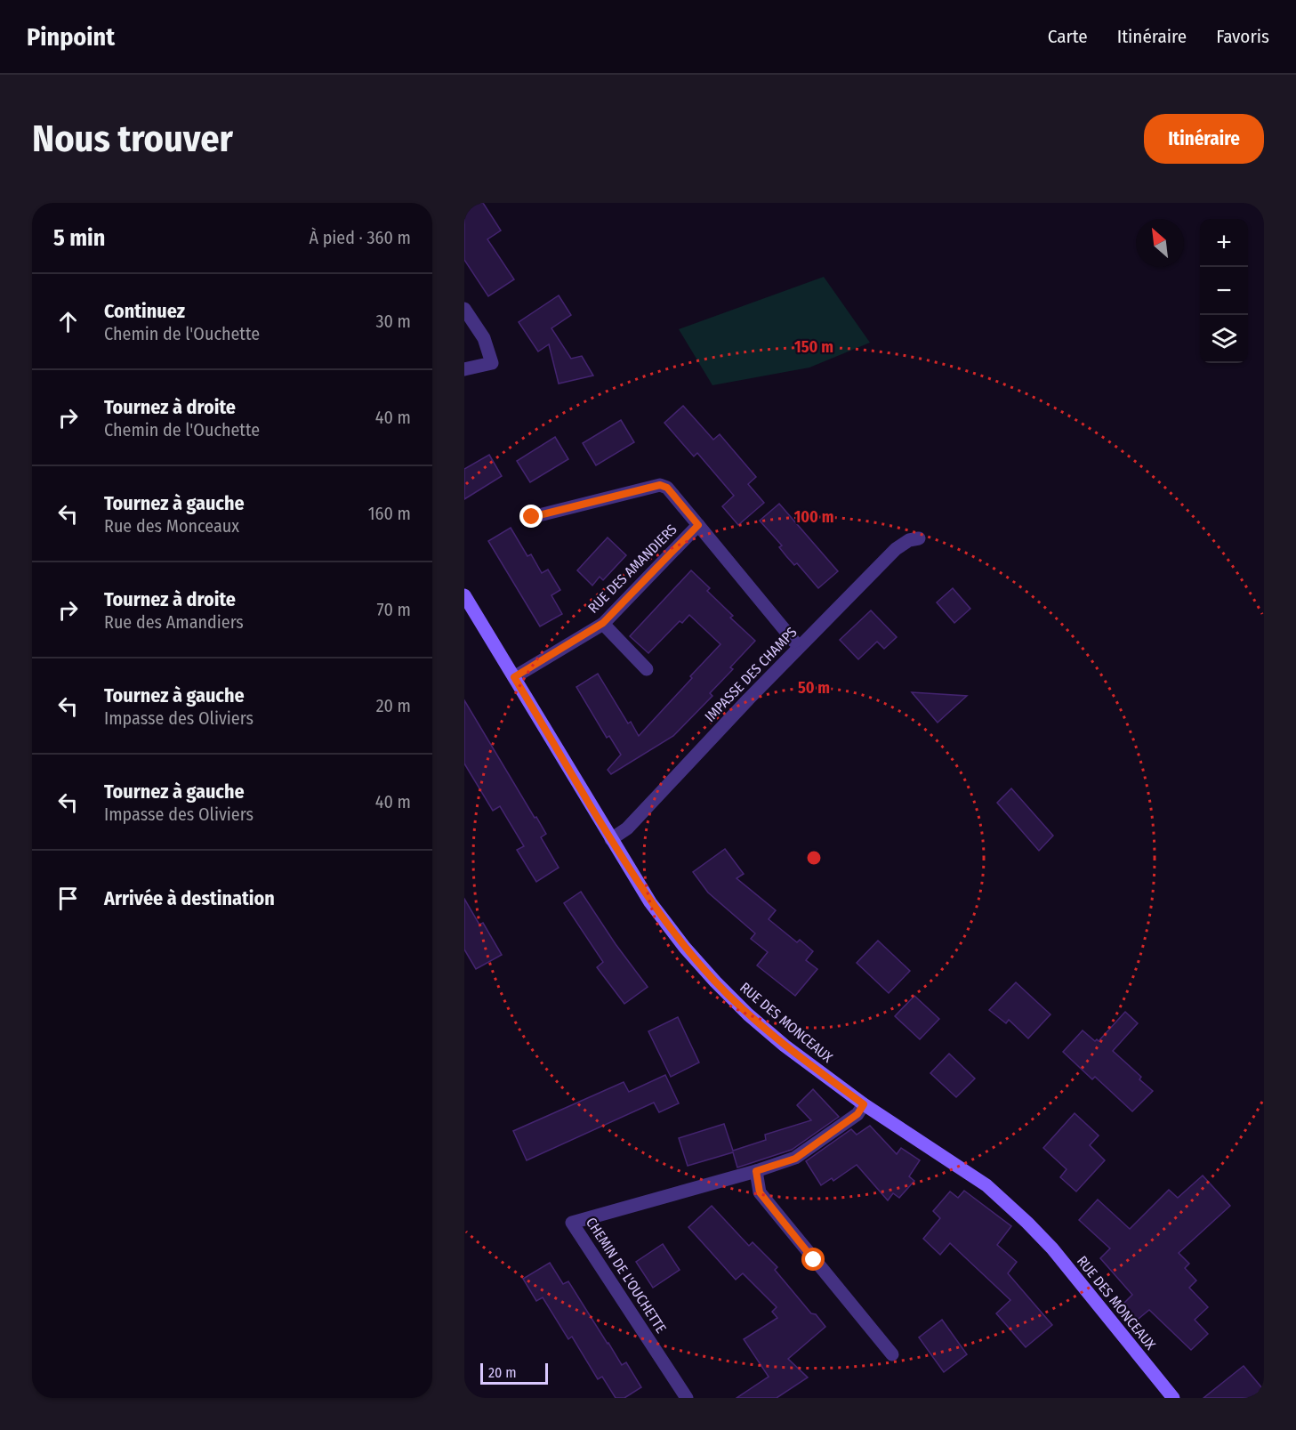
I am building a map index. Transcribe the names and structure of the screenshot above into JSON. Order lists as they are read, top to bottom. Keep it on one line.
{"streets":{"main road":["RUE DES MONCEAUX"],"street":["RUE DES AMANDIERS","IMPASSE DES CHAMPS","CHEMIN DE L'OUCHETTE"]},"crossings":[["RUE DES AMANDIERS","RUE DES MONCEAUX"],["IMPASSE DES CHAMPS","RUE DES MONCEAUX"],["RUE DES MONCEAUX","CHEMIN DE L'OUCHETTE"]],"scale_bar":"20 m","north":"top left","page":{"header":"Pinpoint","nav":["Carte","Itinéraire","Favoris"],"buttons":"Itinéraire","title":"Nous trouver","heading":["5 min","À pied · 360 m"],"map_buttons":["+","−"],"list":[["Continuez","Chemin de l'Ouchette","30 m"],["Tournez à droite","Chemin de l'Ouchette","40 m"],["Tournez à gauche","Rue des Monceaux","160 m"],["Tournez à droite","Rue des Amandiers","70 m"],["Tournez à gauche","Impasse des Oliviers","20 m"],["Tournez à gauche","Impasse des Oliviers","40 m"],"Arrivée à destination"],"scale":"20 m"},"rings":["150 m","100 m","50 m"]}
